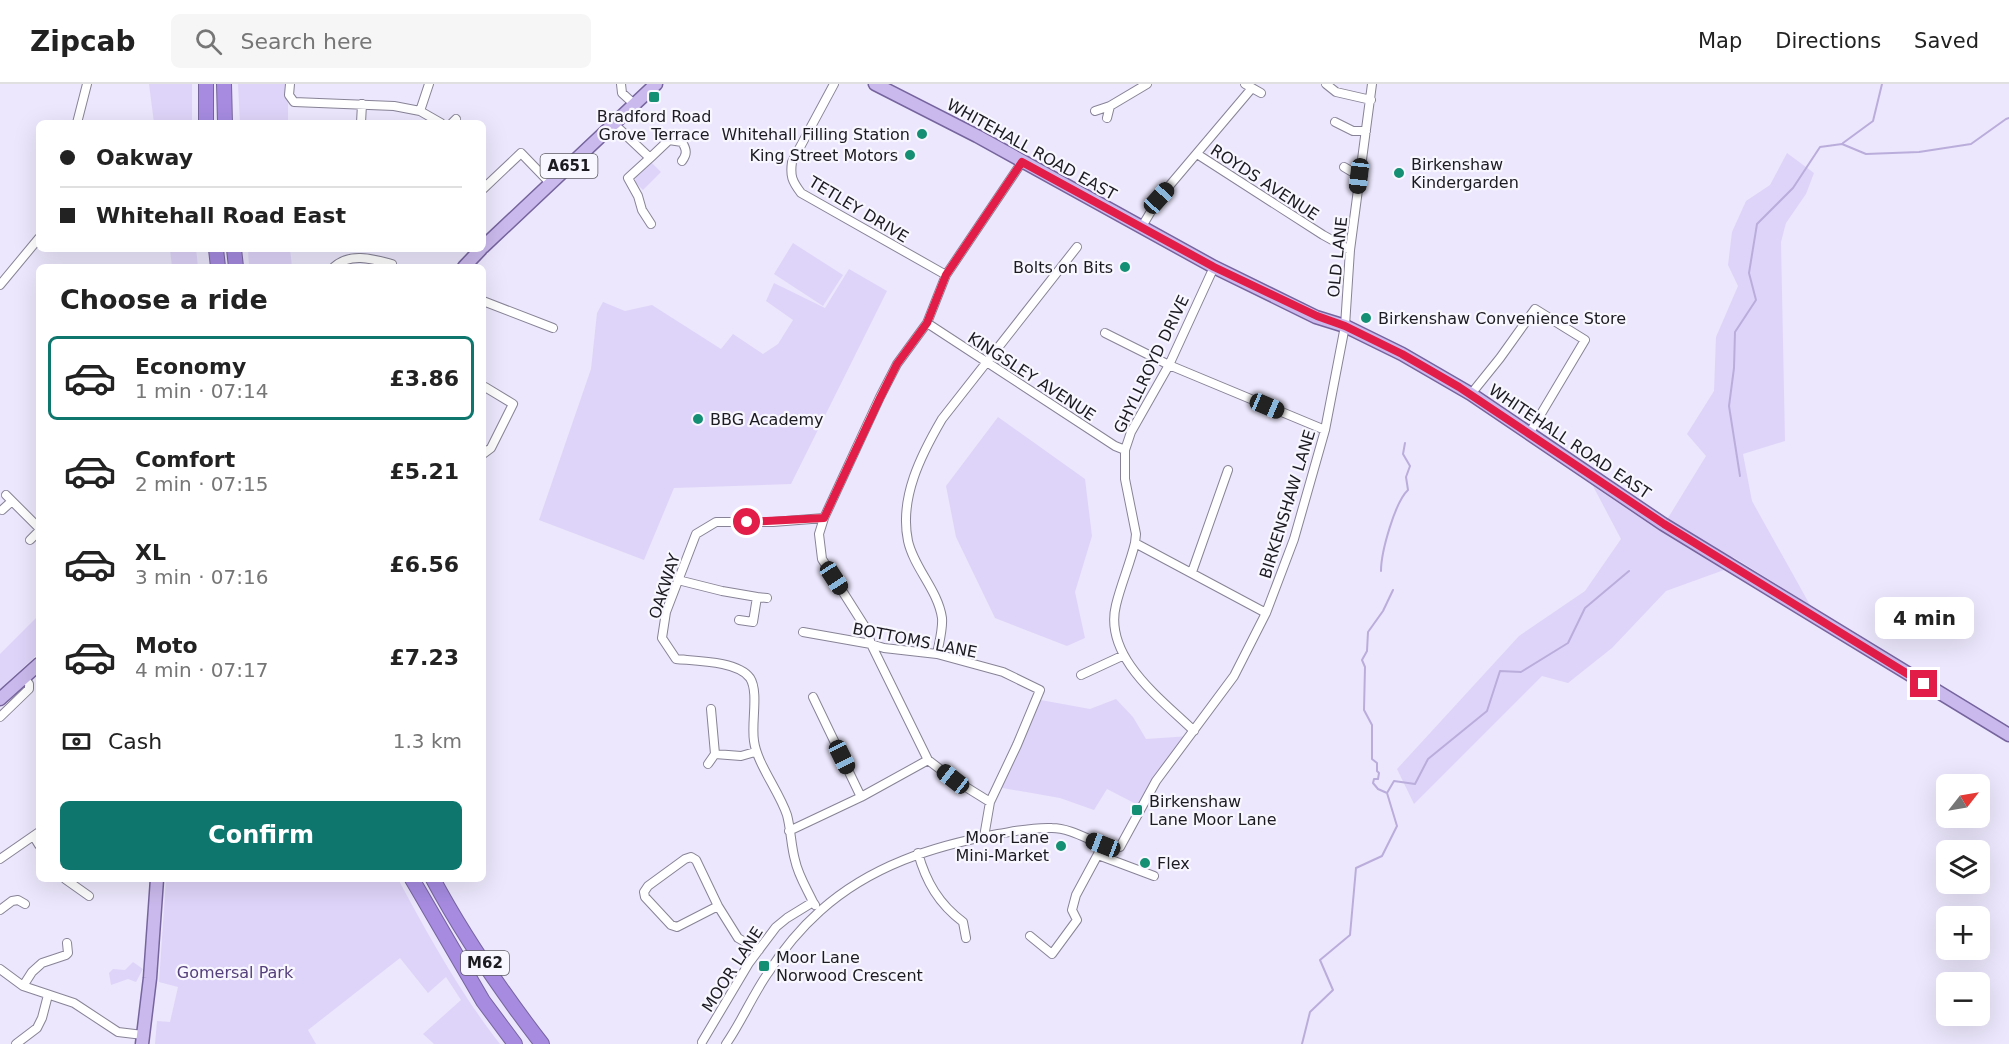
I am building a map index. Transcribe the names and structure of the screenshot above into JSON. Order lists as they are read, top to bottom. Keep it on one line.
{"streets":{"highway":["M62"],"main road":["WHITEHALL ROAD EAST","A651"],"street":["ROYDS AVENUE","TETLEY DRIVE","OLD LANE","GHYLLROYD DRIVE","KINGSLEY AVENUE","BIRKENSHAW LANE","OAKWAY","BOTTOMS LANE","MOOR LANE"]},"crossings":[["WHITEHALL ROAD EAST","OLD LANE"],["WHITEHALL ROAD EAST","GHYLLROYD DRIVE"],["WHITEHALL ROAD EAST","BIRKENSHAW LANE"],["ROYDS AVENUE","OLD LANE"],["OLD LANE","BIRKENSHAW LANE"],["GHYLLROYD DRIVE","KINGSLEY AVENUE"],["BIRKENSHAW LANE","MOOR LANE"],["BOTTOMS LANE","MOOR LANE"]],"parks":["Gomersal Park"],"places":{"transit":["Bradford Road Grove Terrace","Birkenshaw Lane Moor Lane","Moor Lane Norwood Crescent"],"other":["Whitehall Filling Station","King Street Motors","Birkenshaw Kindergarden","Bolts on Bits","Birkenshaw Convenience Store","BBG Academy","Moor Lane Mini-Market","Flex"]},"north":"top right","page":{"header":"Zipcab","search":"Search here","nav":["Map","Directions","Saved"],"banner":["Oakway","Whitehall Road East"],"heading":"Choose a ride","list":[{"name":"Economy","note":"1 min · 07:14","value":"£3.86"},{"name":"Comfort","note":"2 min · 07:15","value":"£5.21"},{"name":"XL","note":"3 min · 07:16","value":"£6.56"},{"name":"Moto","note":"4 min · 07:17","value":"£7.23"}],"bubble":"4 min","pay":["Cash","1.3 km"],"map_buttons":["+","−"],"buttons":"Confirm"}}
